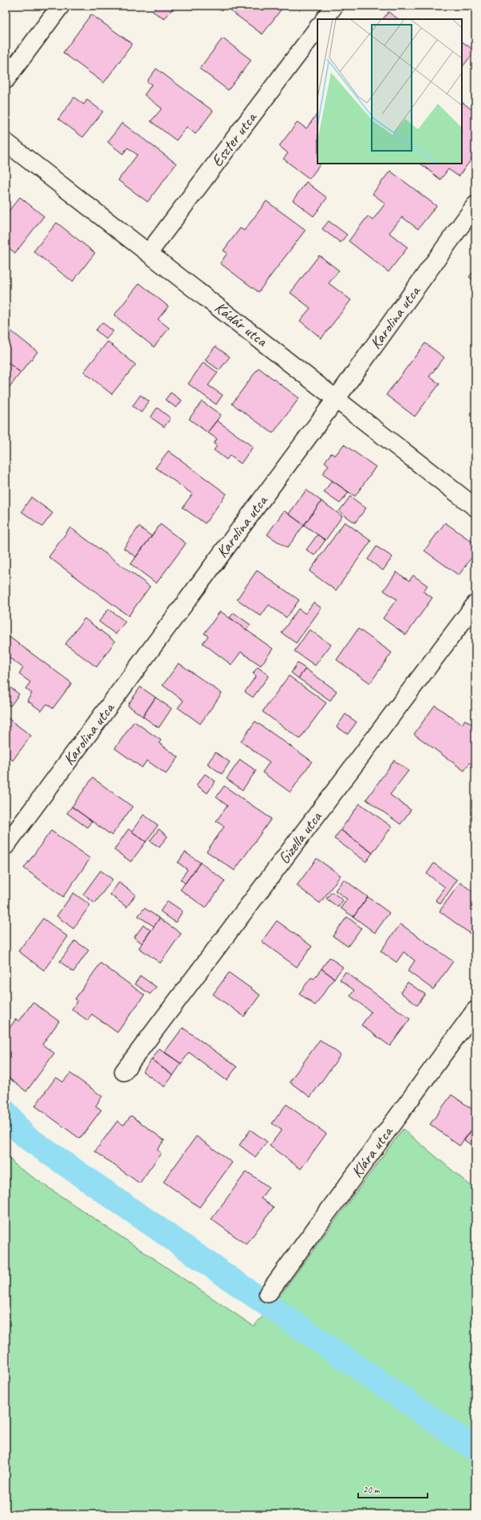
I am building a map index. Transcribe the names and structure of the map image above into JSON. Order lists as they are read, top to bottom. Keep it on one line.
{"streets":{"street":["Eszter utca","Karolina utca","Kádár utca","Gizella utca","Klára utca"]},"crossings":[["Eszter utca","Kádár utca"],["Karolina utca","Kádár utca"]],"scale_bar":"20 m"}
